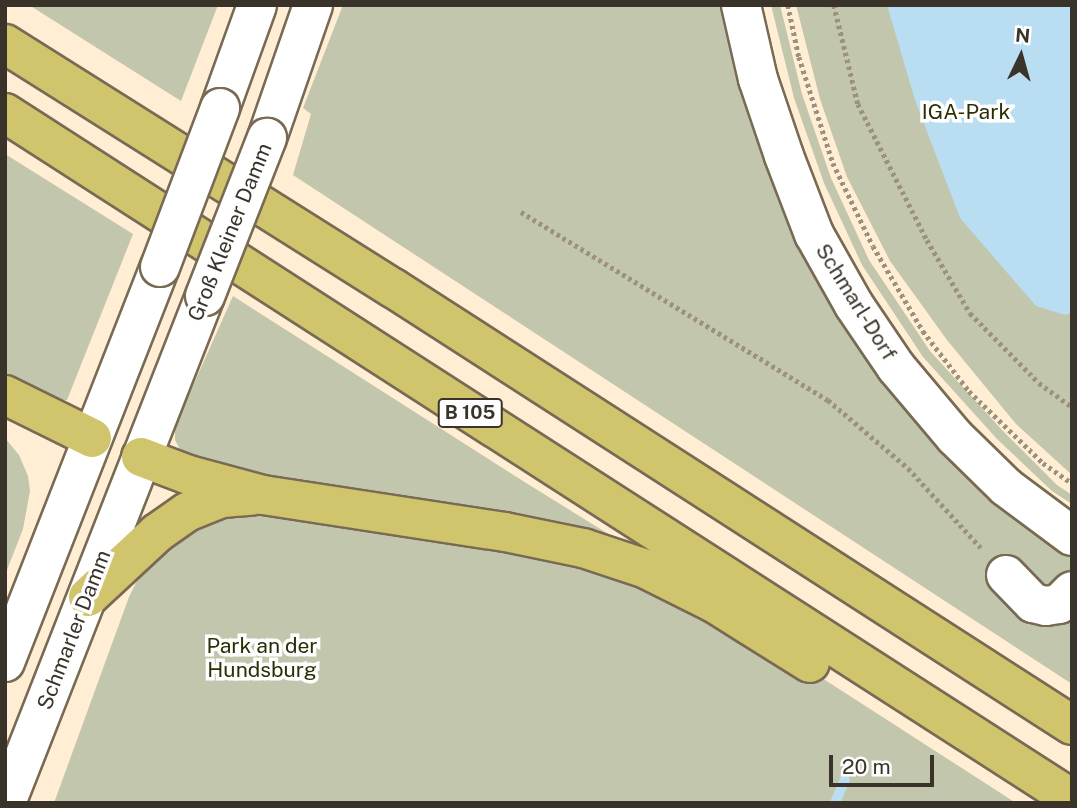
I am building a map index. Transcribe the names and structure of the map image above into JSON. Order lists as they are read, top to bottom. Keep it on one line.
{"streets":{"highway":["B 105"],"street":["Groß Kleiner Damm","Schmarl-Dorf","Schmarler Damm"]},"crossings":[["Groß Kleiner Damm","Schmarler Damm"]],"parks":["IGA-Park","Park an der Hundsburg"],"scale_bar":"20 m","north":"top"}
